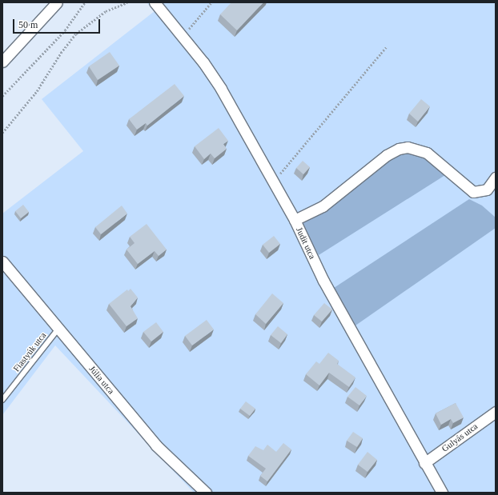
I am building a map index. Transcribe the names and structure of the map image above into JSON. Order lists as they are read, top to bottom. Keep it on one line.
{"streets":{"street":["Judit utca","Júlia utca","Gulyás utca"],"lane":["Fiastyúk utca"]},"crossings":[["Judit utca","Gulyás utca"],["Fiastyúk utca","Júlia utca"]],"scale_bar":"50 m"}
